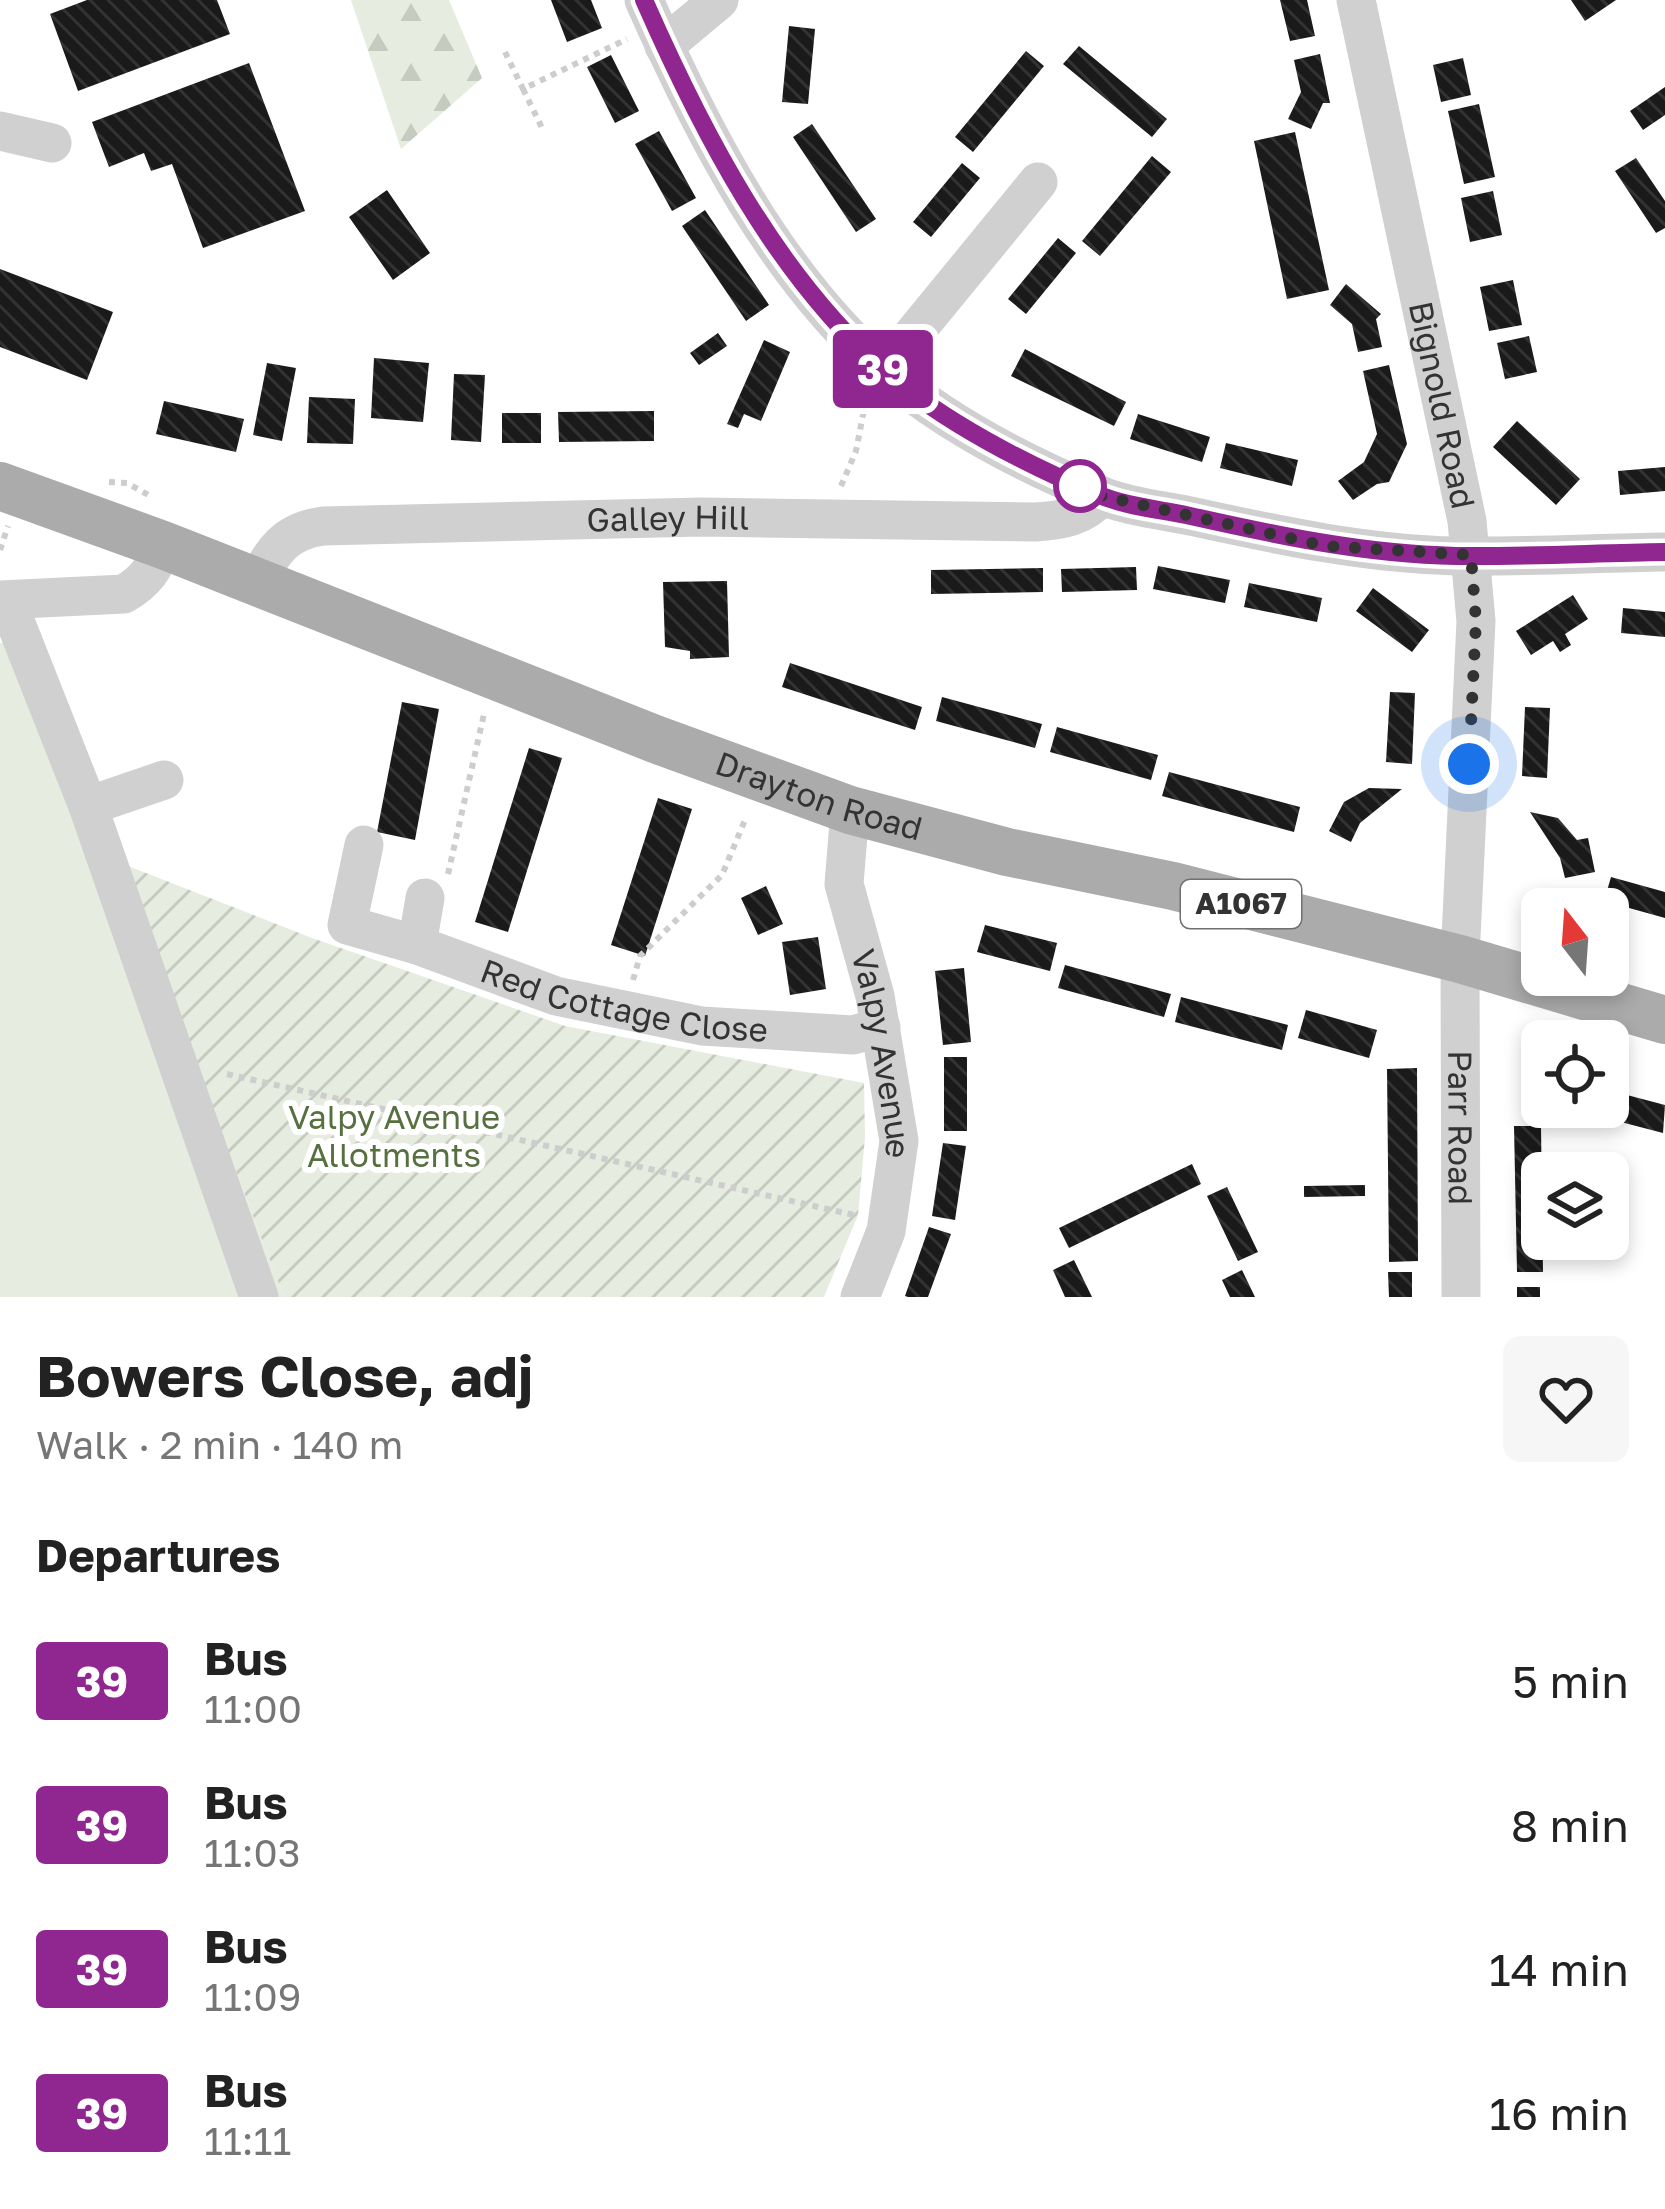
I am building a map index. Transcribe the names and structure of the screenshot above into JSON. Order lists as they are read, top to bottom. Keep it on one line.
{"streets":{"main road":["Drayton Road","A1067"],"street":["Bignold Road","Galley Hill","Red Cottage Close","Valpy Avenue","Parr Road"]},"crossings":[["Bignold Road","Drayton Road"],["Bignold Road","Parr Road"],["Galley Hill","Drayton Road"],["Drayton Road","Valpy Avenue"],["Drayton Road","Parr Road"],["Red Cottage Close","Valpy Avenue"]],"parks":["Valpy Avenue Allotments"],"lines":["bus line 39"],"north":"top","page":{"on_map":"39","heading":[["Bowers Close, adj","Walk · 2 min · 140 m"],"Departures"],"list":[{"mark":"39","name":"Bus","note":"11:00","value":"5 min"},{"mark":"39","name":"Bus","note":"11:03","value":"8 min"},{"mark":"39","name":"Bus","note":"11:09","value":"14 min"},{"mark":"39","name":"Bus","note":"11:11","value":"16 min"}]}}
